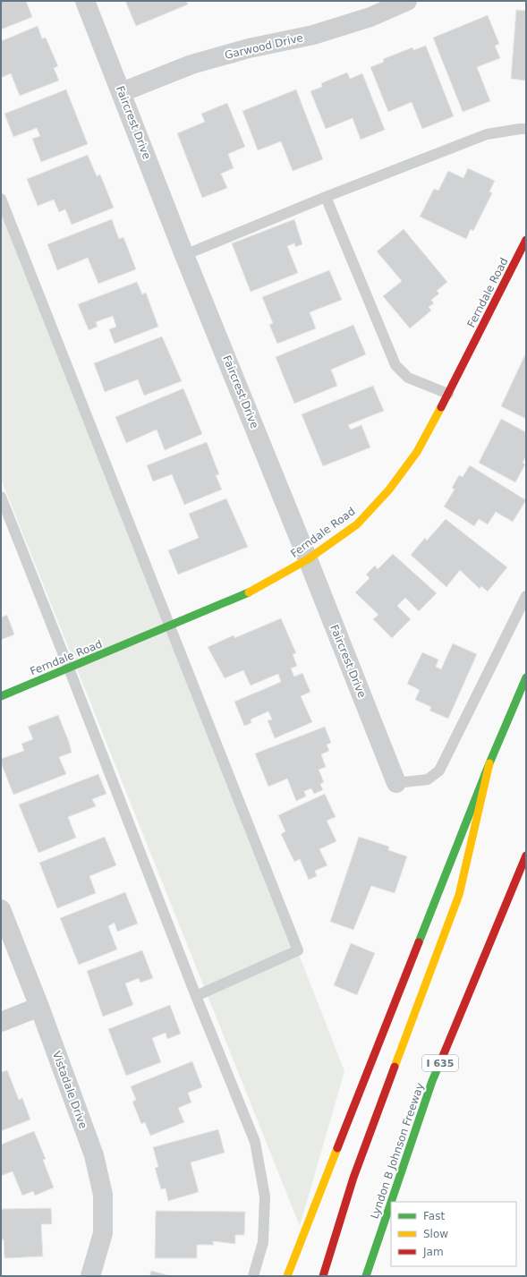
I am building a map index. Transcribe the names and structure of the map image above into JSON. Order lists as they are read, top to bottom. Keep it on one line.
{"streets":{"main road":["Ferndale Road","I 635","Lyndon B Johnson Freeway"],"street":["Garwood Drive","Faircrest Drive","Vistadale Drive"]},"crossings":[["Garwood Drive","Faircrest Drive"],["Faircrest Drive","Ferndale Road"]],"legend":["Fast","Slow","Jam"]}
